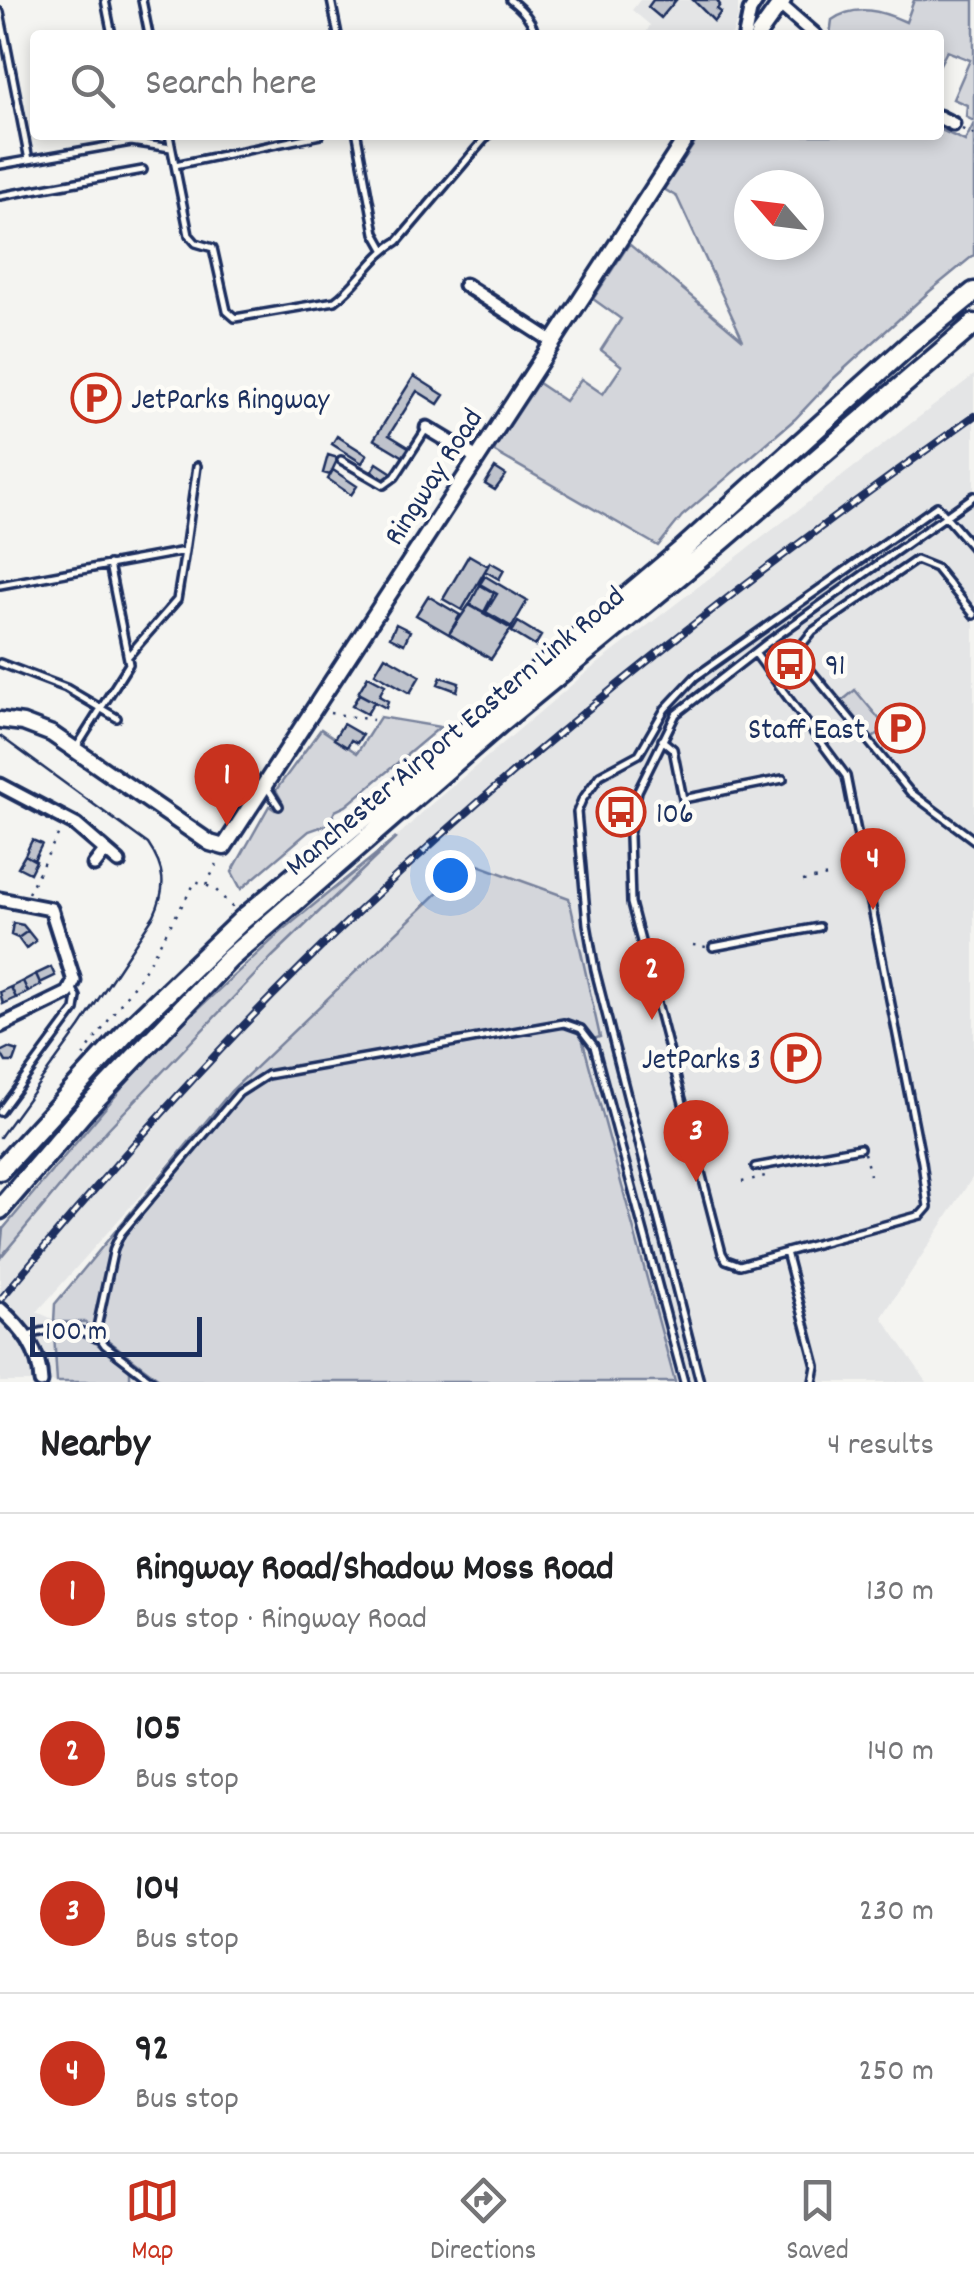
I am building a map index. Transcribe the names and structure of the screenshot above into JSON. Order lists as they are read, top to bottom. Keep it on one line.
{"streets":{"highway":["Manchester Airport Eastern Link Road"],"street":["Ringway Road"]},"places":{"parking":["JetParks Ringway","Staff East","JetParks 3"],"bus stop":["91","106"]},"scale_bar":"100 m","north":"top left","page":{"search":"Search here","pins":["1","4","2","3"],"scale":"100 m","heading":["Nearby","4 results"],"list":[{"mark":"1","name":"Ringway Road/Shadow Moss Road","note":"Bus stop · Ringway Road","value":"130 m"},{"mark":"2","name":"105","note":"Bus stop","value":"140 m"},{"mark":"3","name":"104","note":"Bus stop","value":"230 m"},{"mark":"4","name":"92","note":"Bus stop","value":"250 m"}],"nav":["Map","Directions","Saved"]}}
